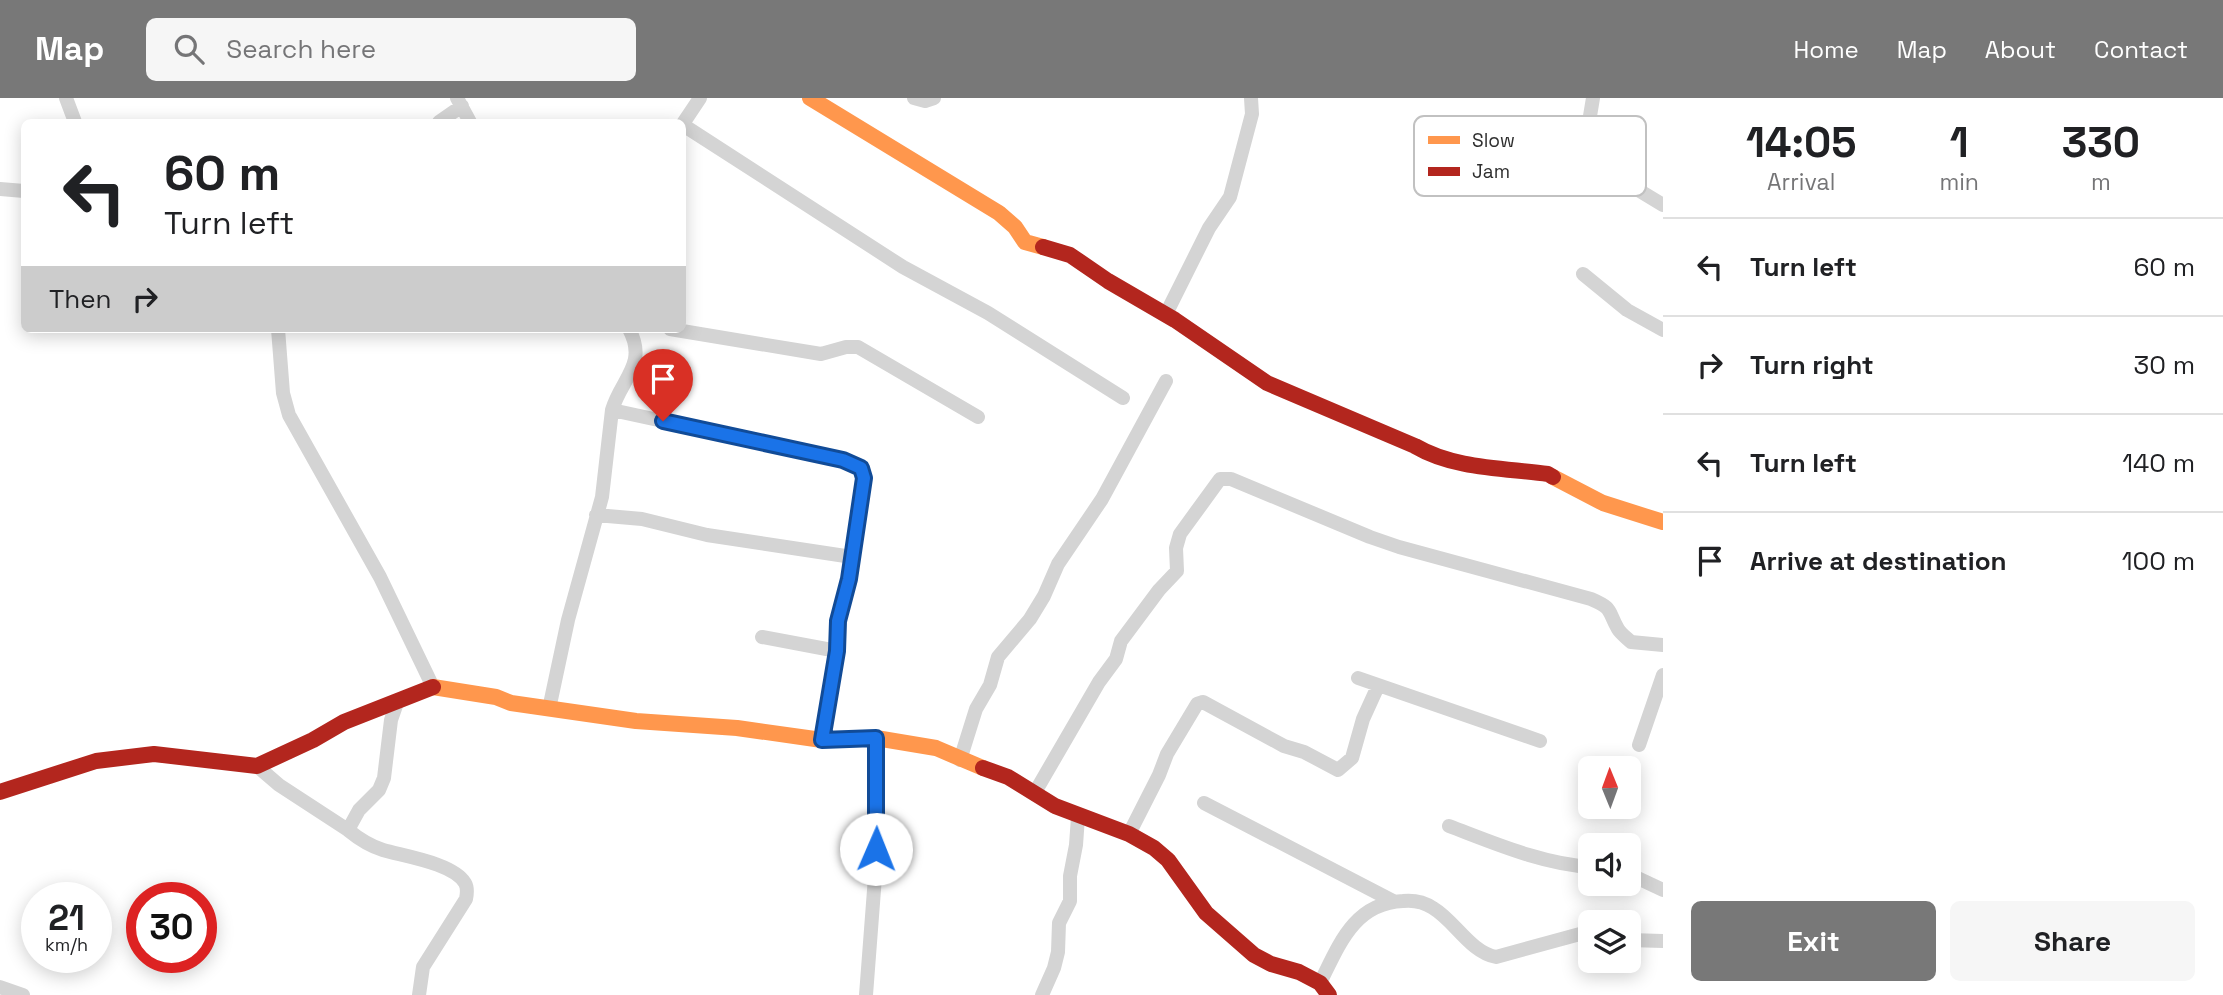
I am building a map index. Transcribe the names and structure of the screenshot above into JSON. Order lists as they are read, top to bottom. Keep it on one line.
{"legend":["Slow","Jam"],"north":"top","page":{"header":"Map","search":"Search here","nav":["Home","Map","About","Contact"],"eta":["14:05","Arrival","1","min","330","m"],"turn":["60 m","Turn left"],"list":[{"name":"Turn left","value":"60 m"},{"name":"Turn right","value":"30 m"},{"name":"Turn left","value":"140 m"},{"name":"Arrive at destination","value":"100 m"}],"then":"Then","speed":"21 km/h","limit":"30","buttons":["Exit","Share"]}}
